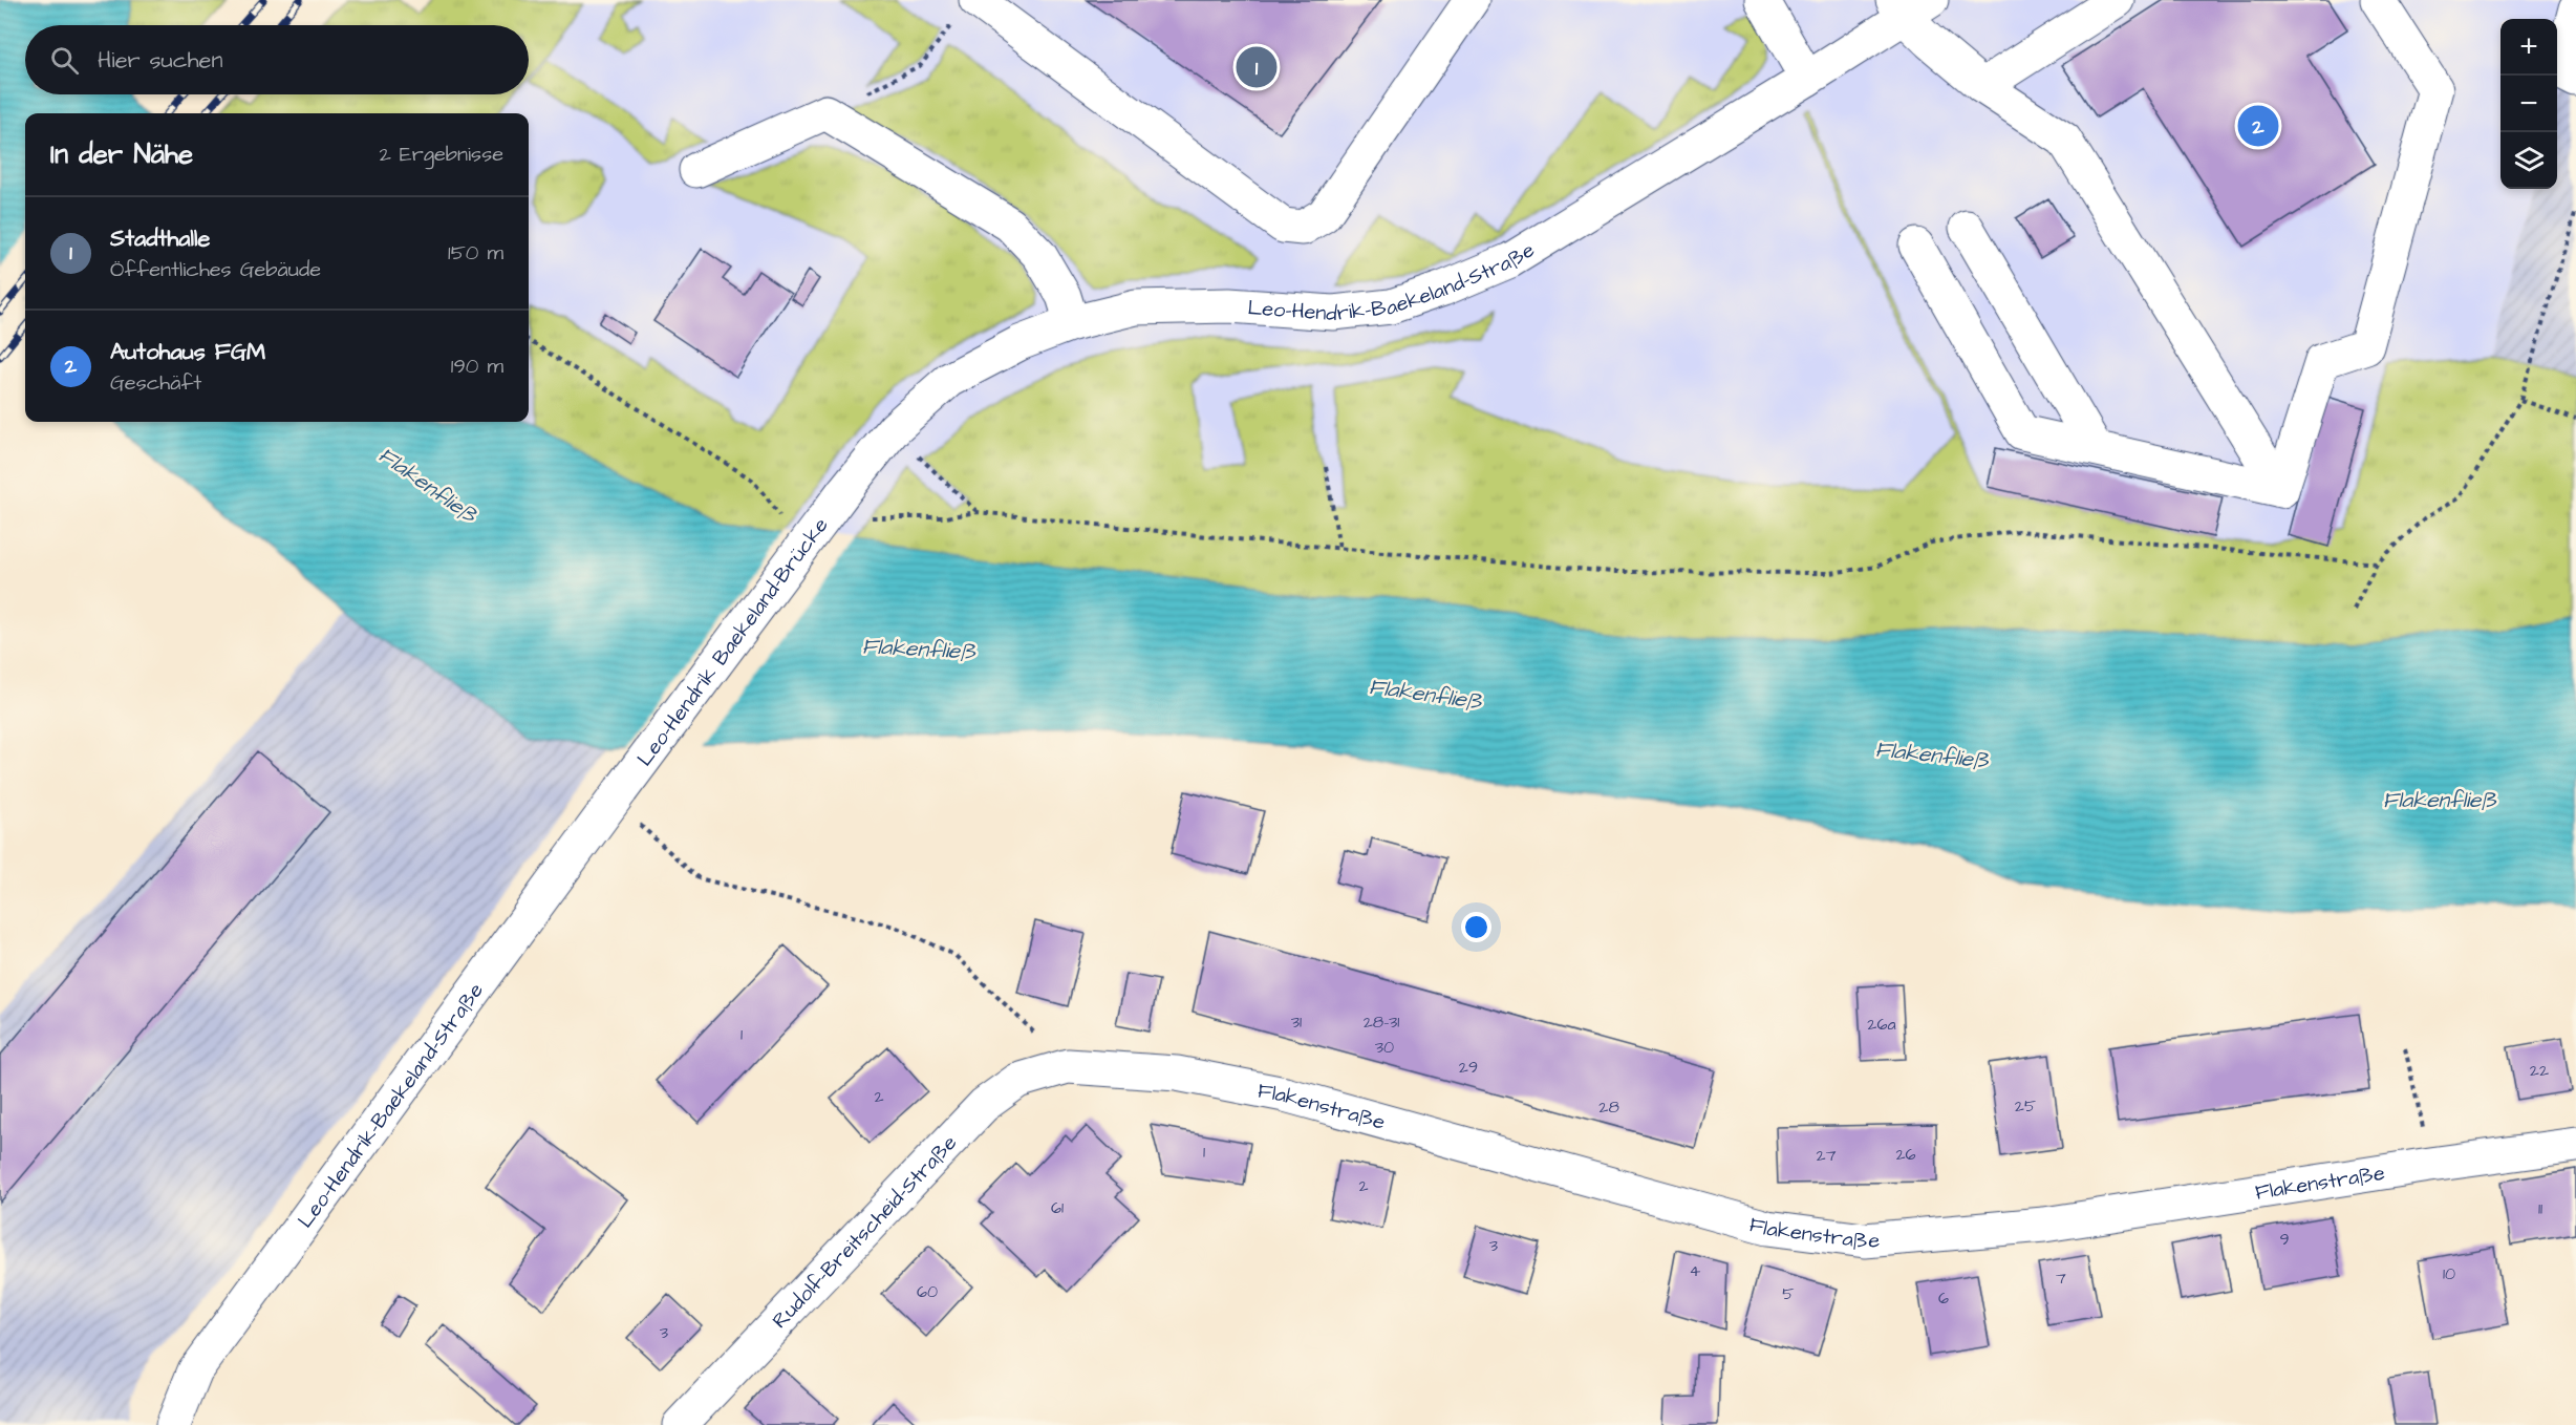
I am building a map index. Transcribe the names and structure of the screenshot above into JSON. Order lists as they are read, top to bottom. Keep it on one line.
{"streets":{"street":["Leo-Hendrik-Baekeland-Straße","Leo-Hendrik Baekeland-Brücke","Flakenstraße","Rudolf-Breitscheid-Straße"]},"crossings":[["Leo-Hendrik-Baekeland-Straße","Leo-Hendrik Baekeland-Brücke"],["Flakenstraße","Rudolf-Breitscheid-Straße"]],"water":["Flakenfließ"],"house_numbers":["31","28-31","26a","1","30","29","22","2","25","28","1","26","27","2","61","11","9","3","4","10","7","60","5","6","3"],"page":{"map_buttons":["+","−"],"search":"Hier suchen","pins":["1","2"],"heading":["In der Nähe","2 Ergebnisse"],"list":[{"mark":"1","name":"Stadthalle","note":"Öffentliches Gebäude","value":"150 m"},{"mark":"2","name":"Autohaus FGM","note":"Geschäft","value":"190 m"}]}}
